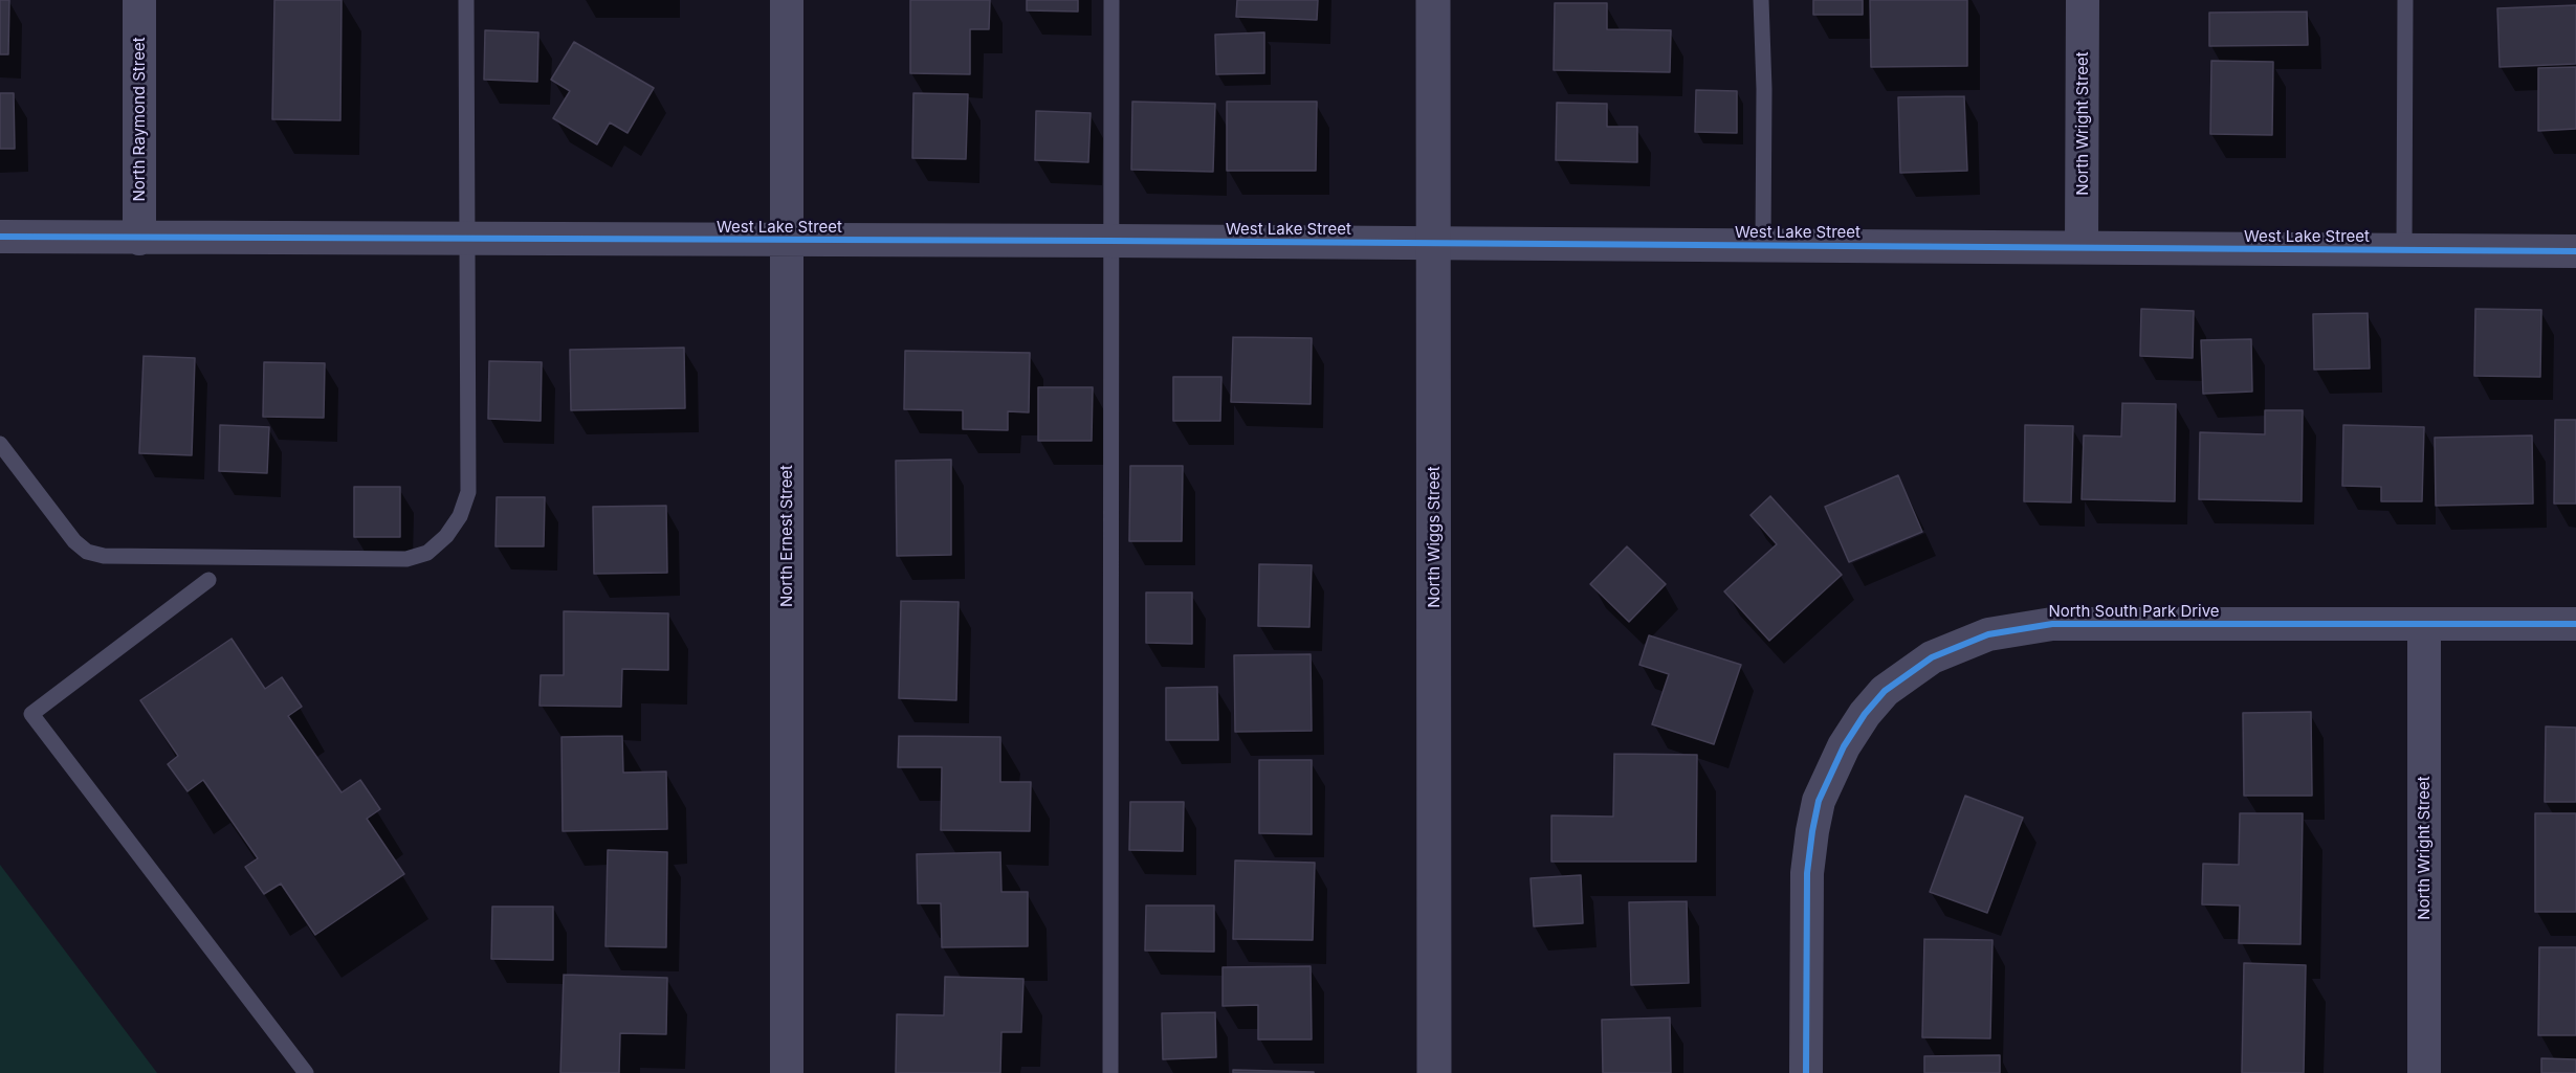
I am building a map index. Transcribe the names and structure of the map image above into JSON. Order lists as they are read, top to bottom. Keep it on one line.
{"streets":{"street":["North Raymond Street","North Wright Street","West Lake Street","North Ernest Street","North Wiggs Street","North South Park Drive"]},"crossings":[["North Raymond Street","West Lake Street"],["North Wright Street","West Lake Street"],["North Wright Street","North South Park Drive"],["West Lake Street","North Ernest Street"],["West Lake Street","North Wiggs Street"]]}
